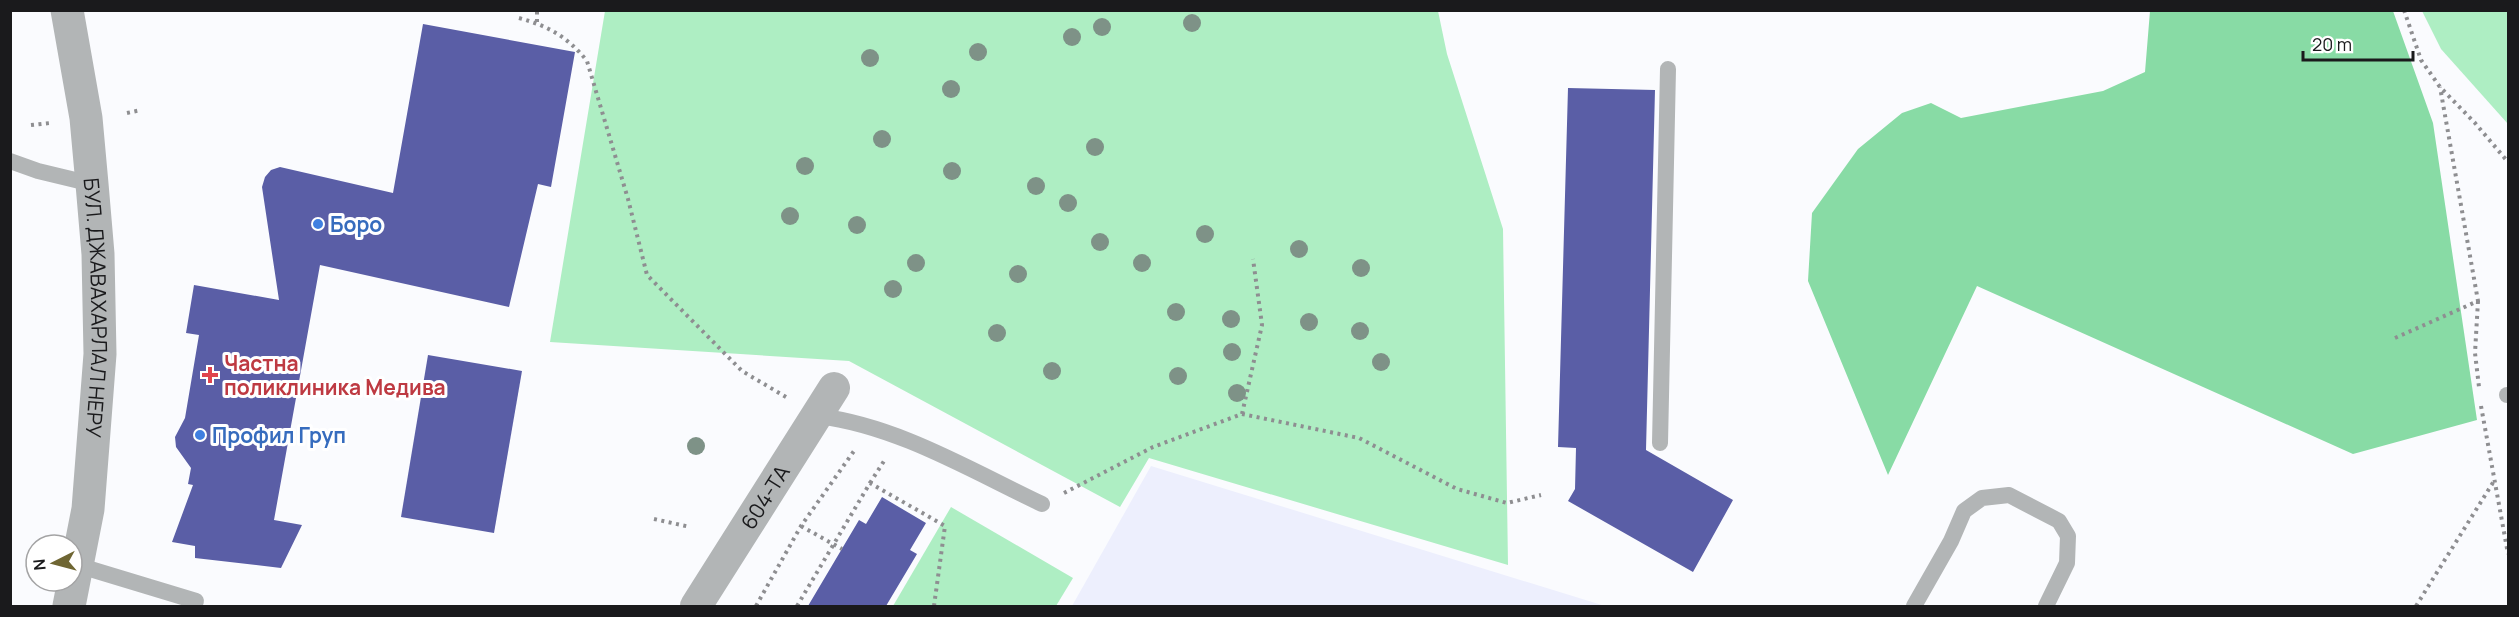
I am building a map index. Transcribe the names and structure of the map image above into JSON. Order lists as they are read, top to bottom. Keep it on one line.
{"streets":{"street":["БУЛ. ДЖАВАХАРЛАЛ НЕРУ","604-ТА"]},"places":{"other":["Боро","Профил Груп"],"health":["Частна поликлиника Медива"]},"scale_bar":"20 m","north":"left"}
